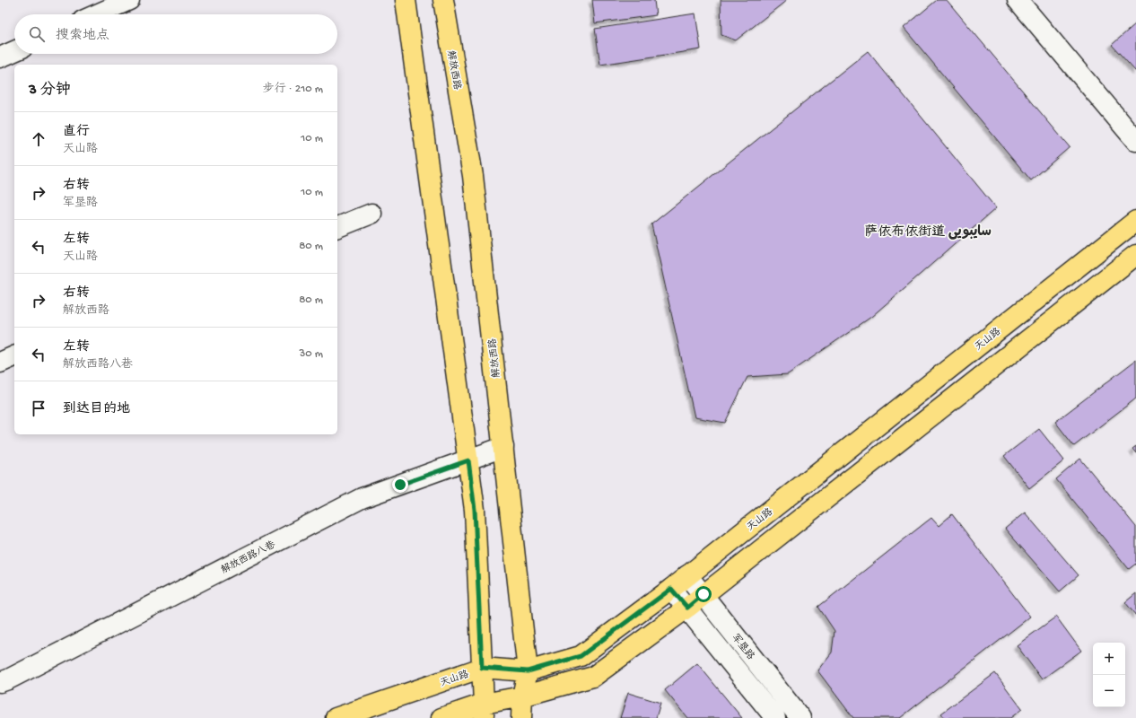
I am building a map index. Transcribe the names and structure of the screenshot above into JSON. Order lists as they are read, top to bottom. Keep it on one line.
{"streets":{"main road":["解放西路","天山路"],"street":["解放西路八巷","军垦路"]},"crossings":[["解放西路","天山路"],["解放西路","解放西路八巷"],["天山路","军垦路"]],"districts":["萨依布依街道 سايبويى"],"page":{"search":"搜索地点","heading":["3 分钟","步行 · 210 m"],"list":[["直行","天山路","10 m"],["右转","军垦路","10 m"],["左转","天山路","80 m"],["右转","解放西路","80 m"],["左转","解放西路八巷","30 m"],"到达目的地"],"map_buttons":["+","−"]}}
